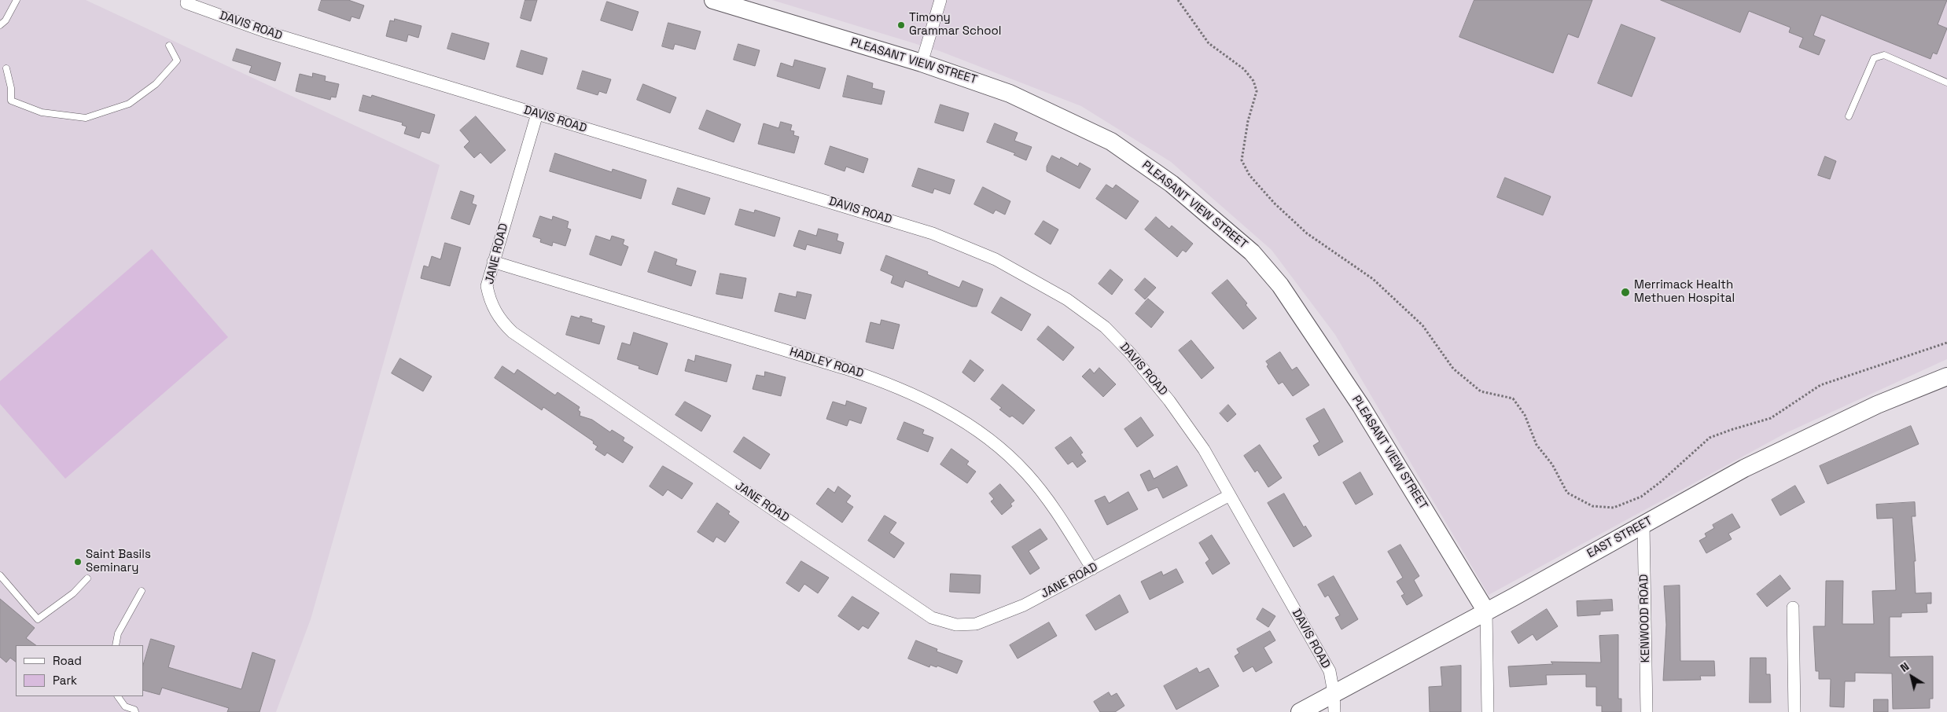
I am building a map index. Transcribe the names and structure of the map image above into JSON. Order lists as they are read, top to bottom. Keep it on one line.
{"streets":{"street":["DAVIS ROAD","PLEASANT VIEW STREET","JANE ROAD","HADLEY ROAD","EAST STREET","KENWOOD ROAD"]},"crossings":[["DAVIS ROAD","JANE ROAD"],["DAVIS ROAD","EAST STREET"],["PLEASANT VIEW STREET","EAST STREET"],["JANE ROAD","HADLEY ROAD"],["EAST STREET","KENWOOD ROAD"]],"places":["Timony Grammar School","Merrimack Health Methuen Hospital","Saint Basils Seminary"],"legend":["Road","Park"],"north":"top left"}
